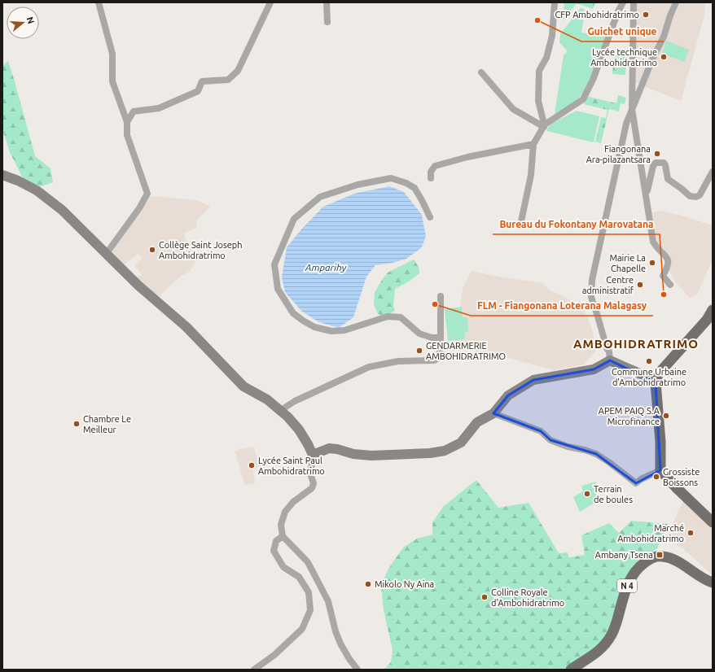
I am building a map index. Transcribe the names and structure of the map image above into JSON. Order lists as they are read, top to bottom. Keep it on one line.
{"streets":{"main road":["N 4"]},"districts":["AMBOHIDRATRIMO"],"water":["Amparihy"],"places":{"other":["CFP Ambohidratrimo","Guichet unique","Lycée technique Ambohidratrimo","Fiangonana Ara-pilazantsara","Collège Saint Joseph Ambohidratrimo","Mairie La Chapelle","Centre administratif","Bureau du Fokontany Marovatana","FLM - Fiangonana Loterana Malagasy","GENDARMERIE AMBOHIDRATRIMO","Commune Urbaine d'Ambohidratrimo","APEM PAIQ S.A Microfinance","Chambre Le Meilleur","Lycée Saint Paul Ambohidratrimo","Grossiste Boissons","Terrain de boules","Marché Ambohidratrimo","Mikolo Ny Aina","Colline Royale d'Ambohidratrimo"],"transit":["Ambany Tsena"]},"north":"right"}
